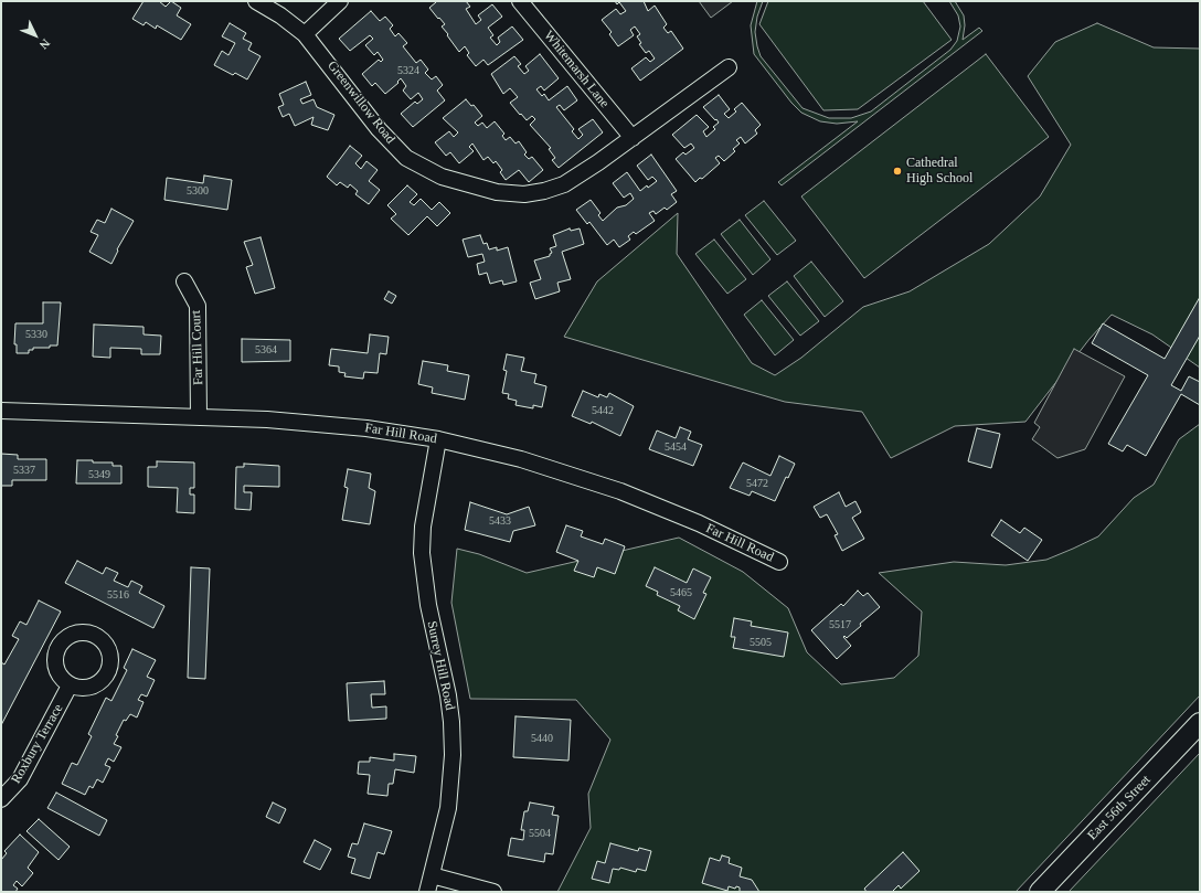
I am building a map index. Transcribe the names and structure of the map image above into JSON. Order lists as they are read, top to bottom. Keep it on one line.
{"streets":{"main road":["East 56th Street"],"street":["Whitemarsh Lane","Greenwillow Road","Far Hill Court","Far Hill Road","Surrey Hill Road","Roxbury Terrace"]},"crossings":[["Whitemarsh Lane","Greenwillow Road"],["Far Hill Court","Far Hill Road"],["Far Hill Road","Surrey Hill Road"]],"places":["Cathedral High School"],"house_numbers":["5324","5300","5330","5364","5442","5454","5337","5349","5472","5433","5465","5516","5517","5505","5440","5504"],"north":"bottom right"}
